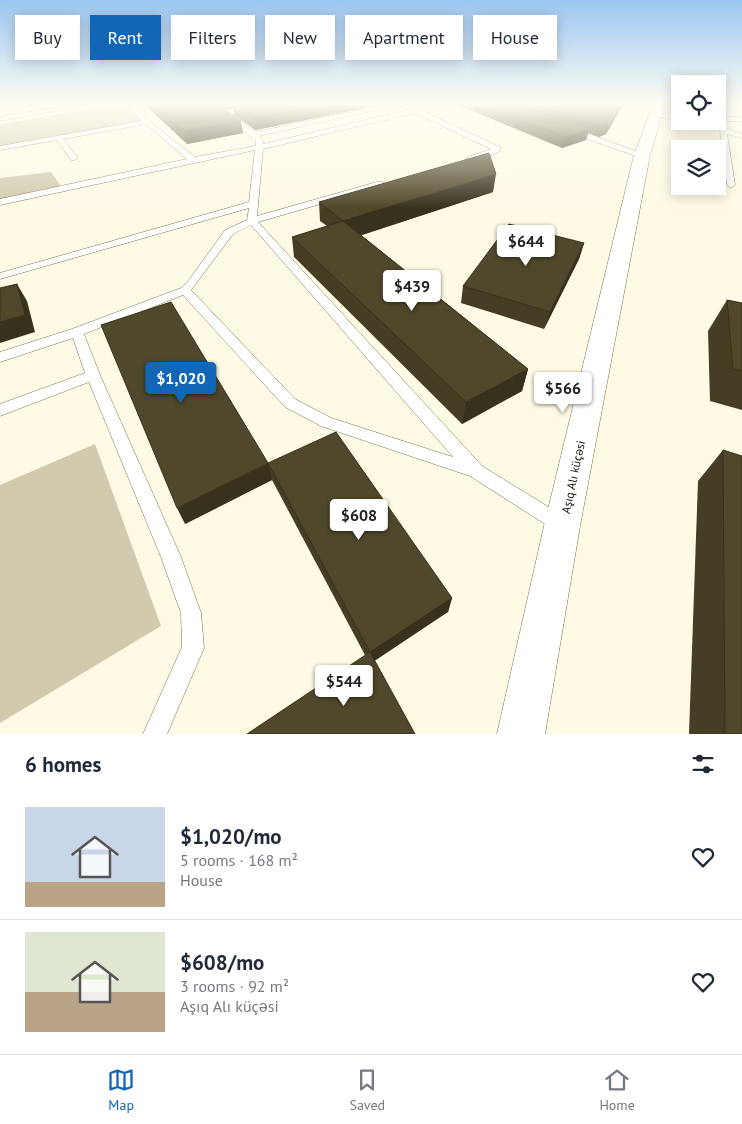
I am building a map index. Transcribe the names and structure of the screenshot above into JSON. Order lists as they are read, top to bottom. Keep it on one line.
{"streets":{"street":["Aşıq Alı küçəsi"]},"page":{"chip":["Buy","Rent","Filters","New","Apartment","House"],"price":["$644","$439","$1,020","$566","$608","$544"],"heading":"6 homes","list":[{"name":"$1,020/mo","note":"5 rooms · 168 m² · House"},{"name":"$608/mo","note":"3 rooms · 92 m² · Aşıq Alı küçəsi"}],"tabs":["Map","Saved","Home"]}}
